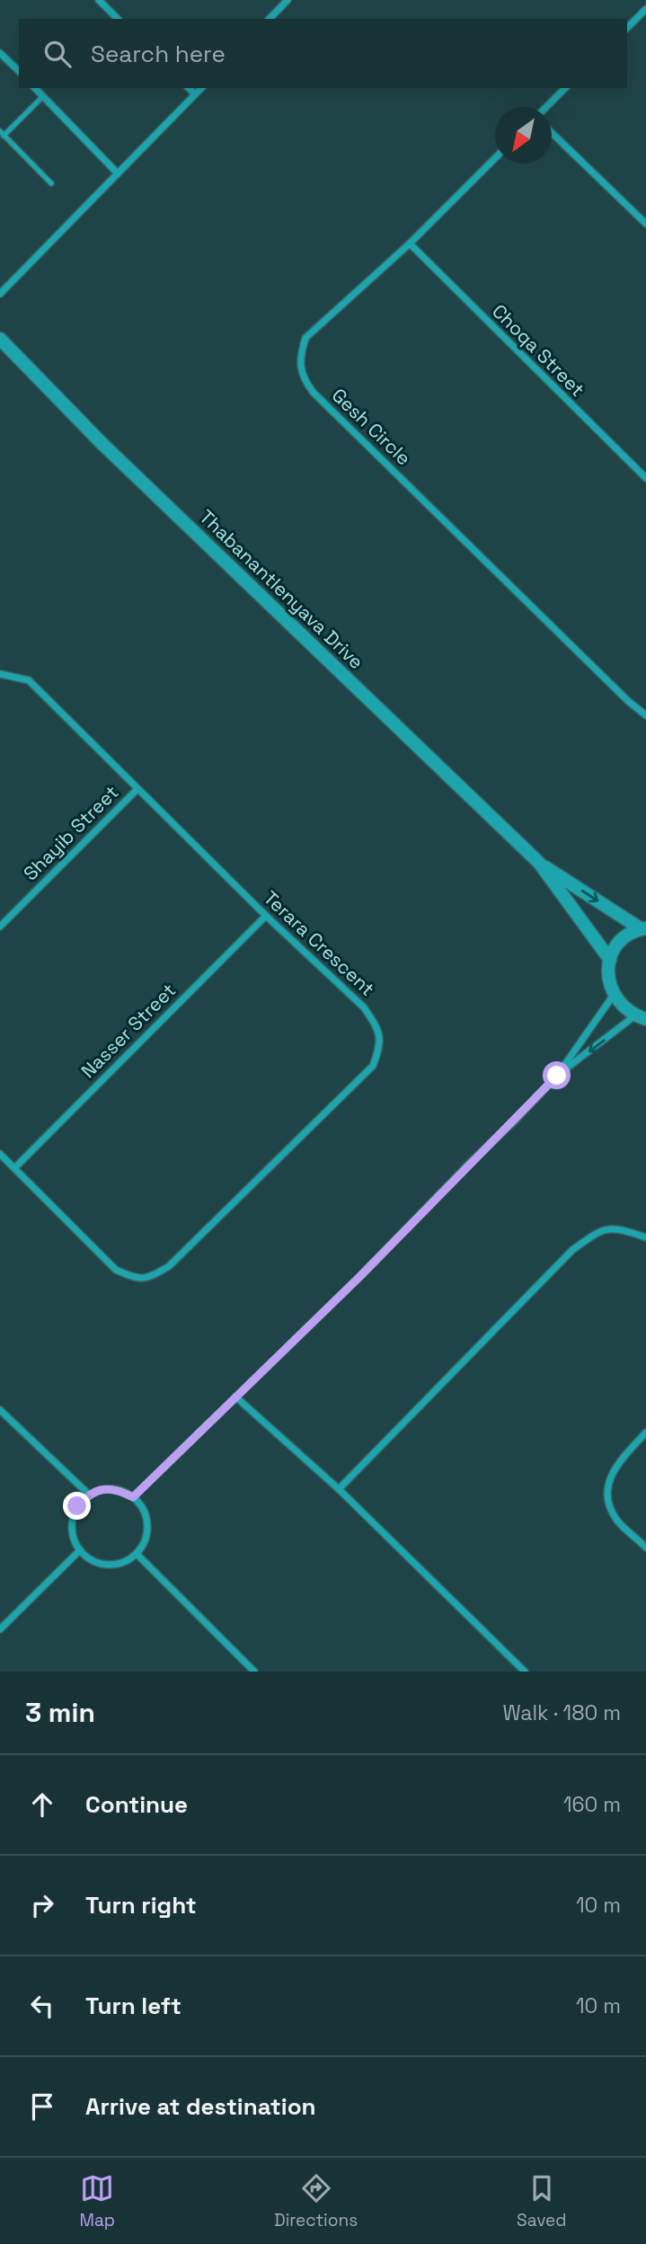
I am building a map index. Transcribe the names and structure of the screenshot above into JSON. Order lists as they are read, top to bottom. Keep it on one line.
{"streets":{"street":["Choqa Street","Gesh Circle","Thabanantlenyava Drive","Shayib Street","Terara Crescent","Nasser Street"]},"crossings":[["Choqa Street","Gesh Circle"],["Shayib Street","Terara Crescent"],["Terara Crescent","Nasser Street"]],"north":"bottom left","page":{"search":"Search here","heading":["3 min","Walk · 180 m"],"list":[["Continue","160 m"],["Turn right","10 m"],["Turn left","10 m"],"Arrive at destination"],"nav":["Map","Directions","Saved"]}}
